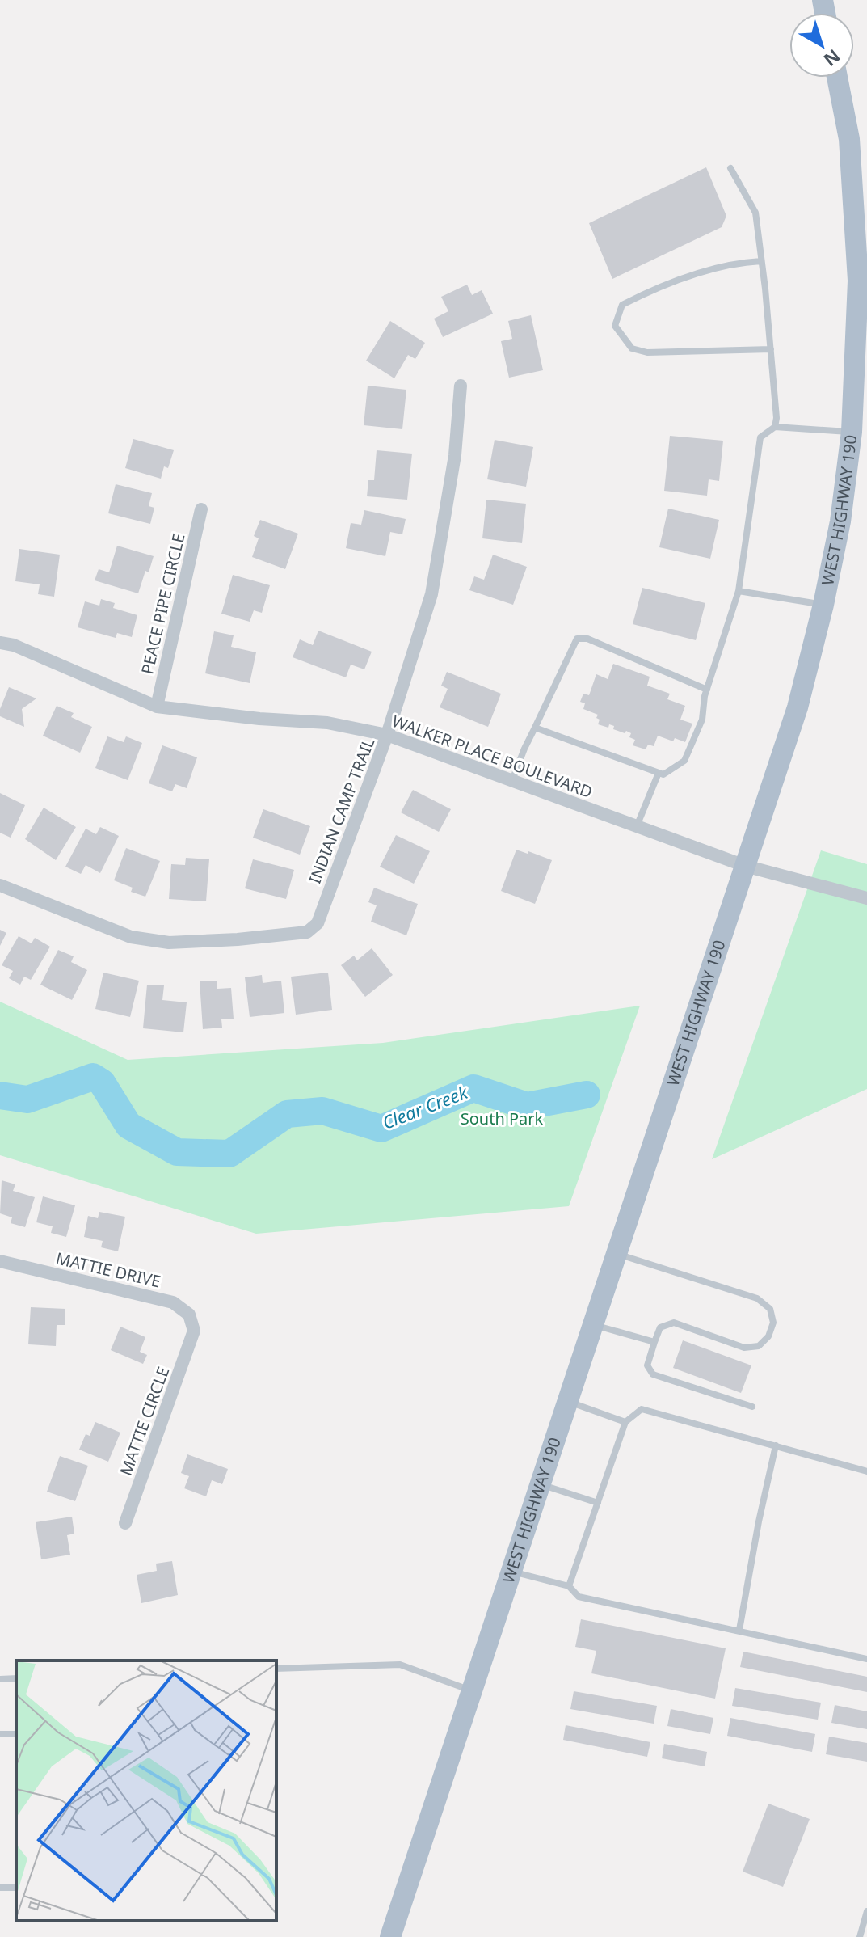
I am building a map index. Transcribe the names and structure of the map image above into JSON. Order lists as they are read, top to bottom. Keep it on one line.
{"streets":{"main road":["WEST HIGHWAY 190"],"street":["PEACE PIPE CIRCLE","WALKER PLACE BOULEVARD","INDIAN CAMP TRAIL","MATTIE DRIVE","MATTIE CIRCLE"]},"crossings":[["WEST HIGHWAY 190","WALKER PLACE BOULEVARD"],["PEACE PIPE CIRCLE","WALKER PLACE BOULEVARD"],["WALKER PLACE BOULEVARD","INDIAN CAMP TRAIL"],["MATTIE DRIVE","MATTIE CIRCLE"]],"water":["Clear Creek"],"parks":["South Park"],"north":"bottom right"}
